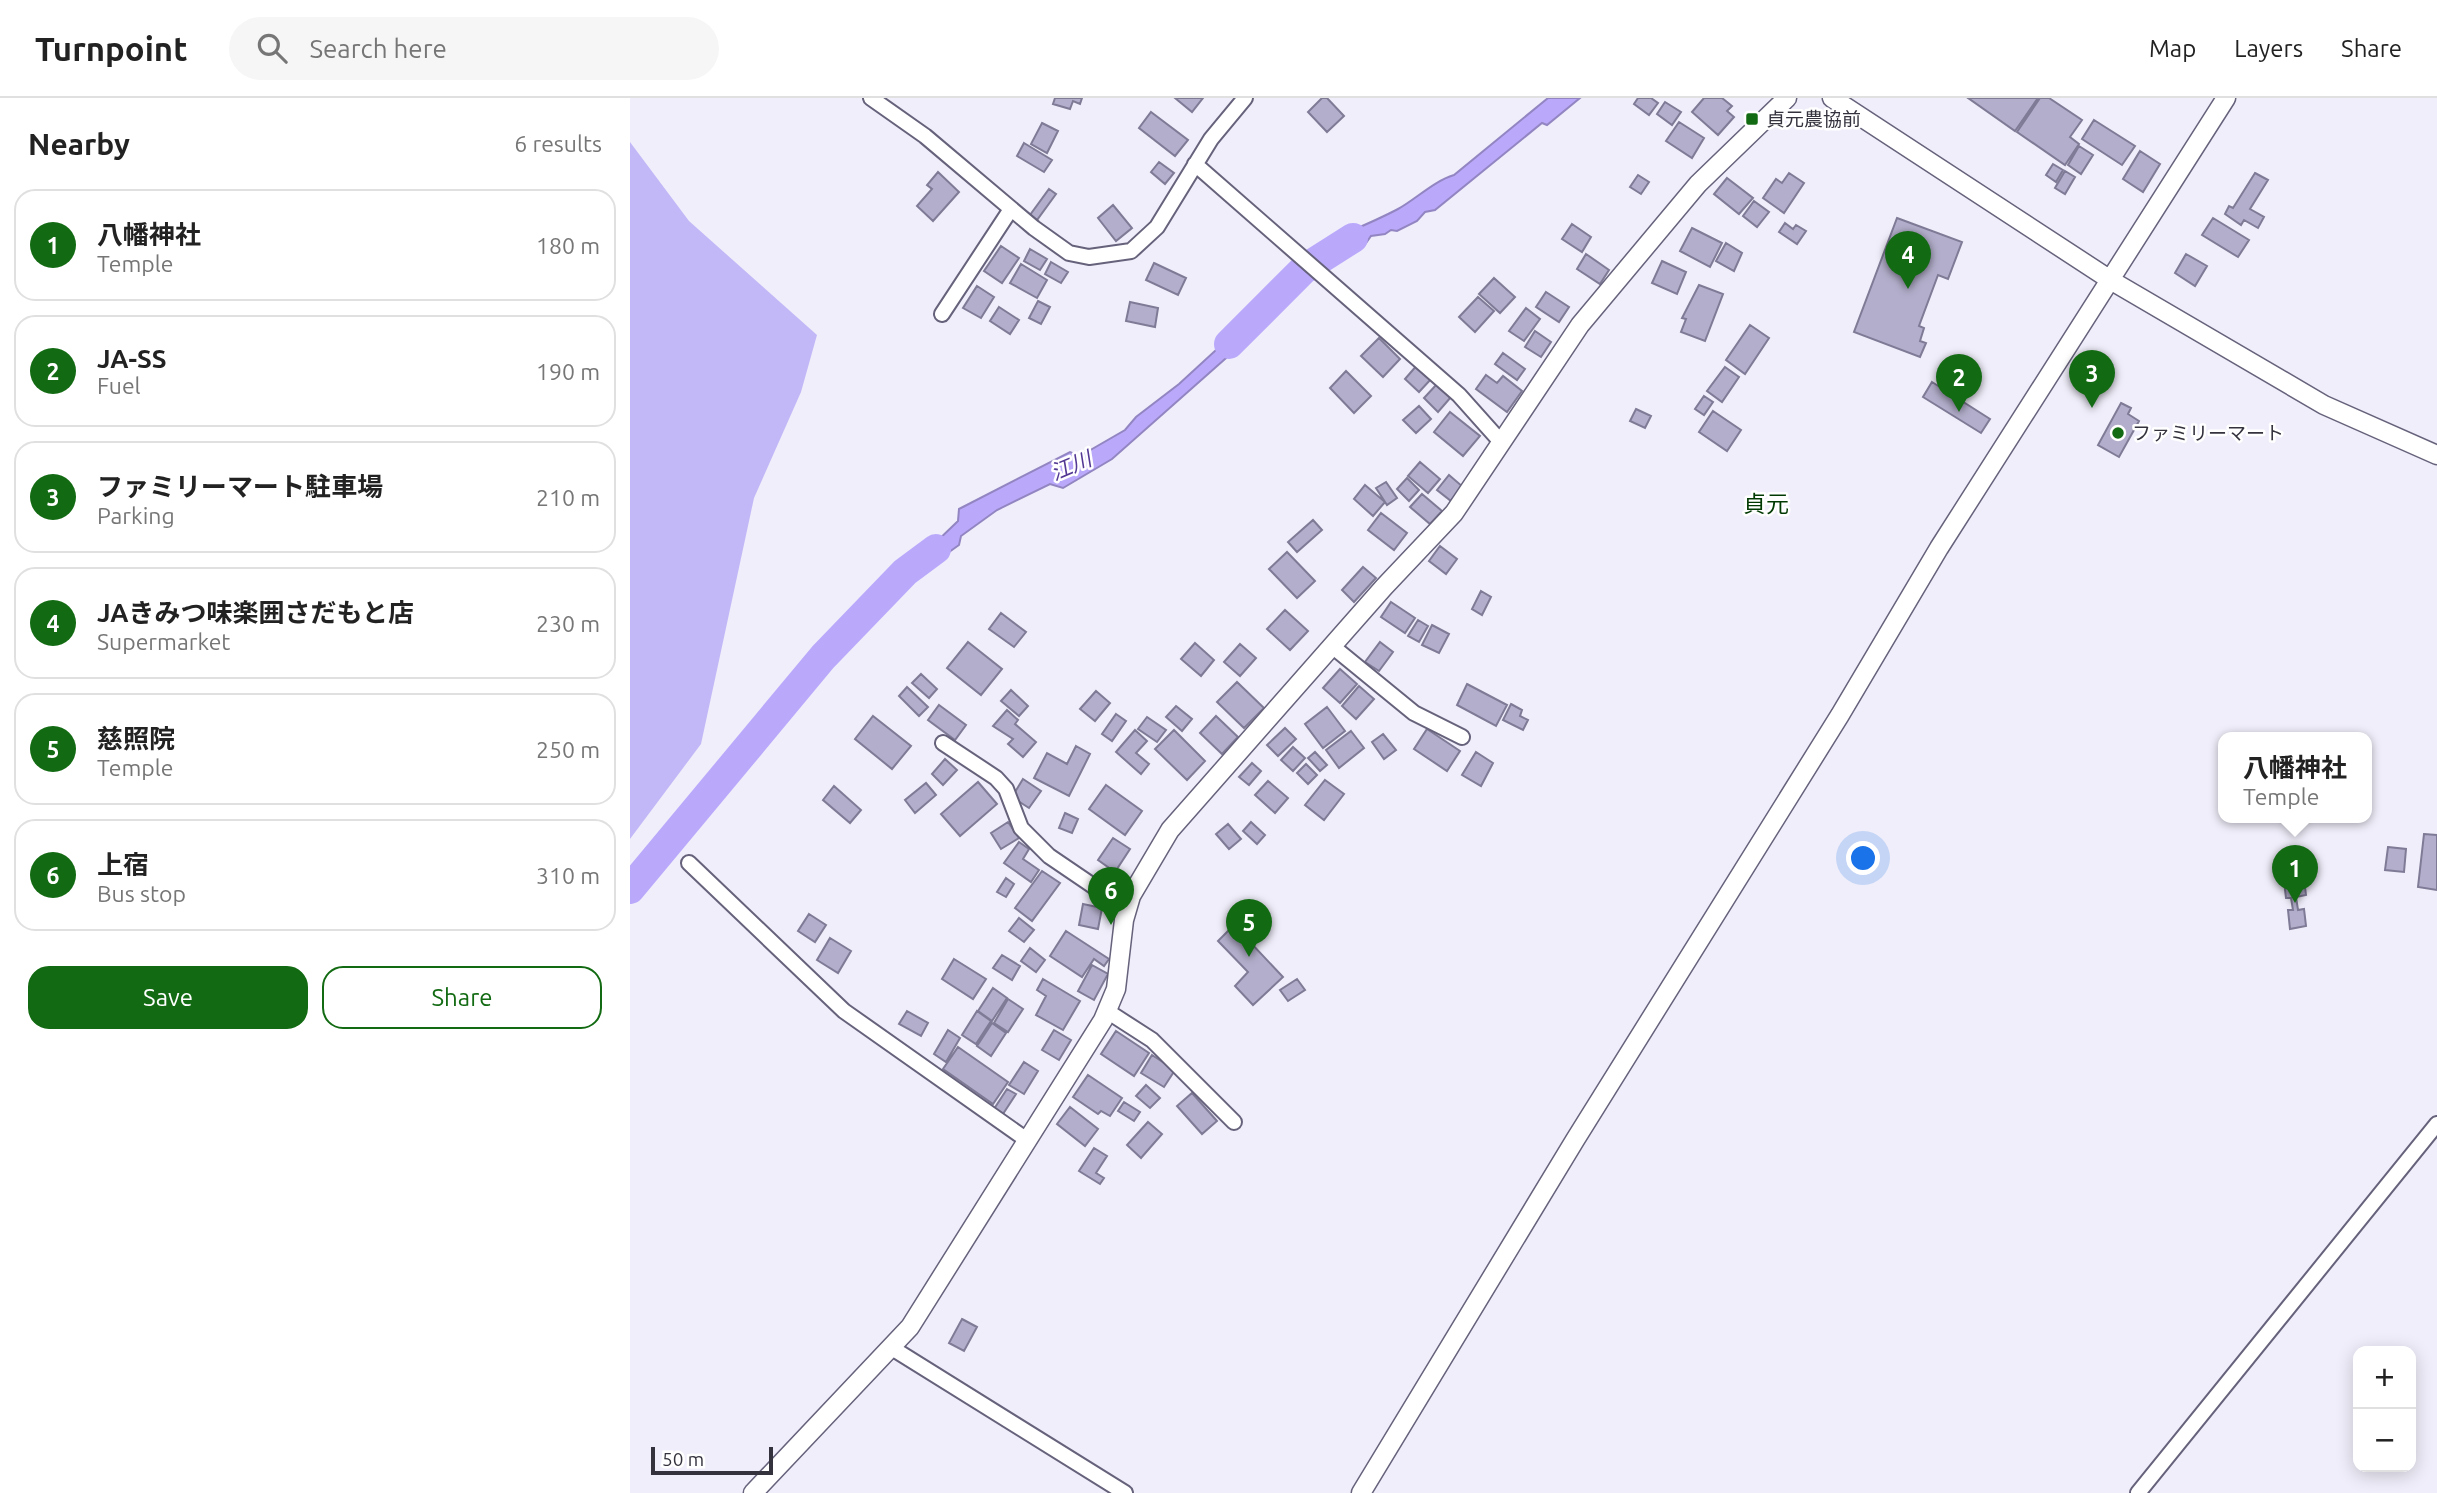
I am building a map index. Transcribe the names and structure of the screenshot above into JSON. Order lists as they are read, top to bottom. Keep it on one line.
{"districts":["貞元"],"water":["江川"],"places":{"transit":["貞元農協前"],"other":["ファミリーマート"]},"scale_bar":"50 m","page":{"header":"Turnpoint","search":"Search here","nav":["Map","Layers","Share"],"heading":["Nearby","6 results"],"list":[{"mark":"1","name":"八幡神社","note":"Temple","value":"180 m"},{"mark":"2","name":"JA-SS","note":"Fuel","value":"190 m"},{"mark":"3","name":"ファミリーマート駐車場","note":"Parking","value":"210 m"},{"mark":"4","name":"JAきみつ味楽囲さだもと店","note":"Supermarket","value":"230 m"},{"mark":"5","name":"慈照院","note":"Temple","value":"250 m"},{"mark":"6","name":"上宿","note":"Bus stop","value":"310 m"}],"pins":["4","3","2","1","6","5"],"popup":["八幡神社","Temple"],"buttons":["Save","Share"],"map_buttons":["+","−"],"scale":"50 m"}}
